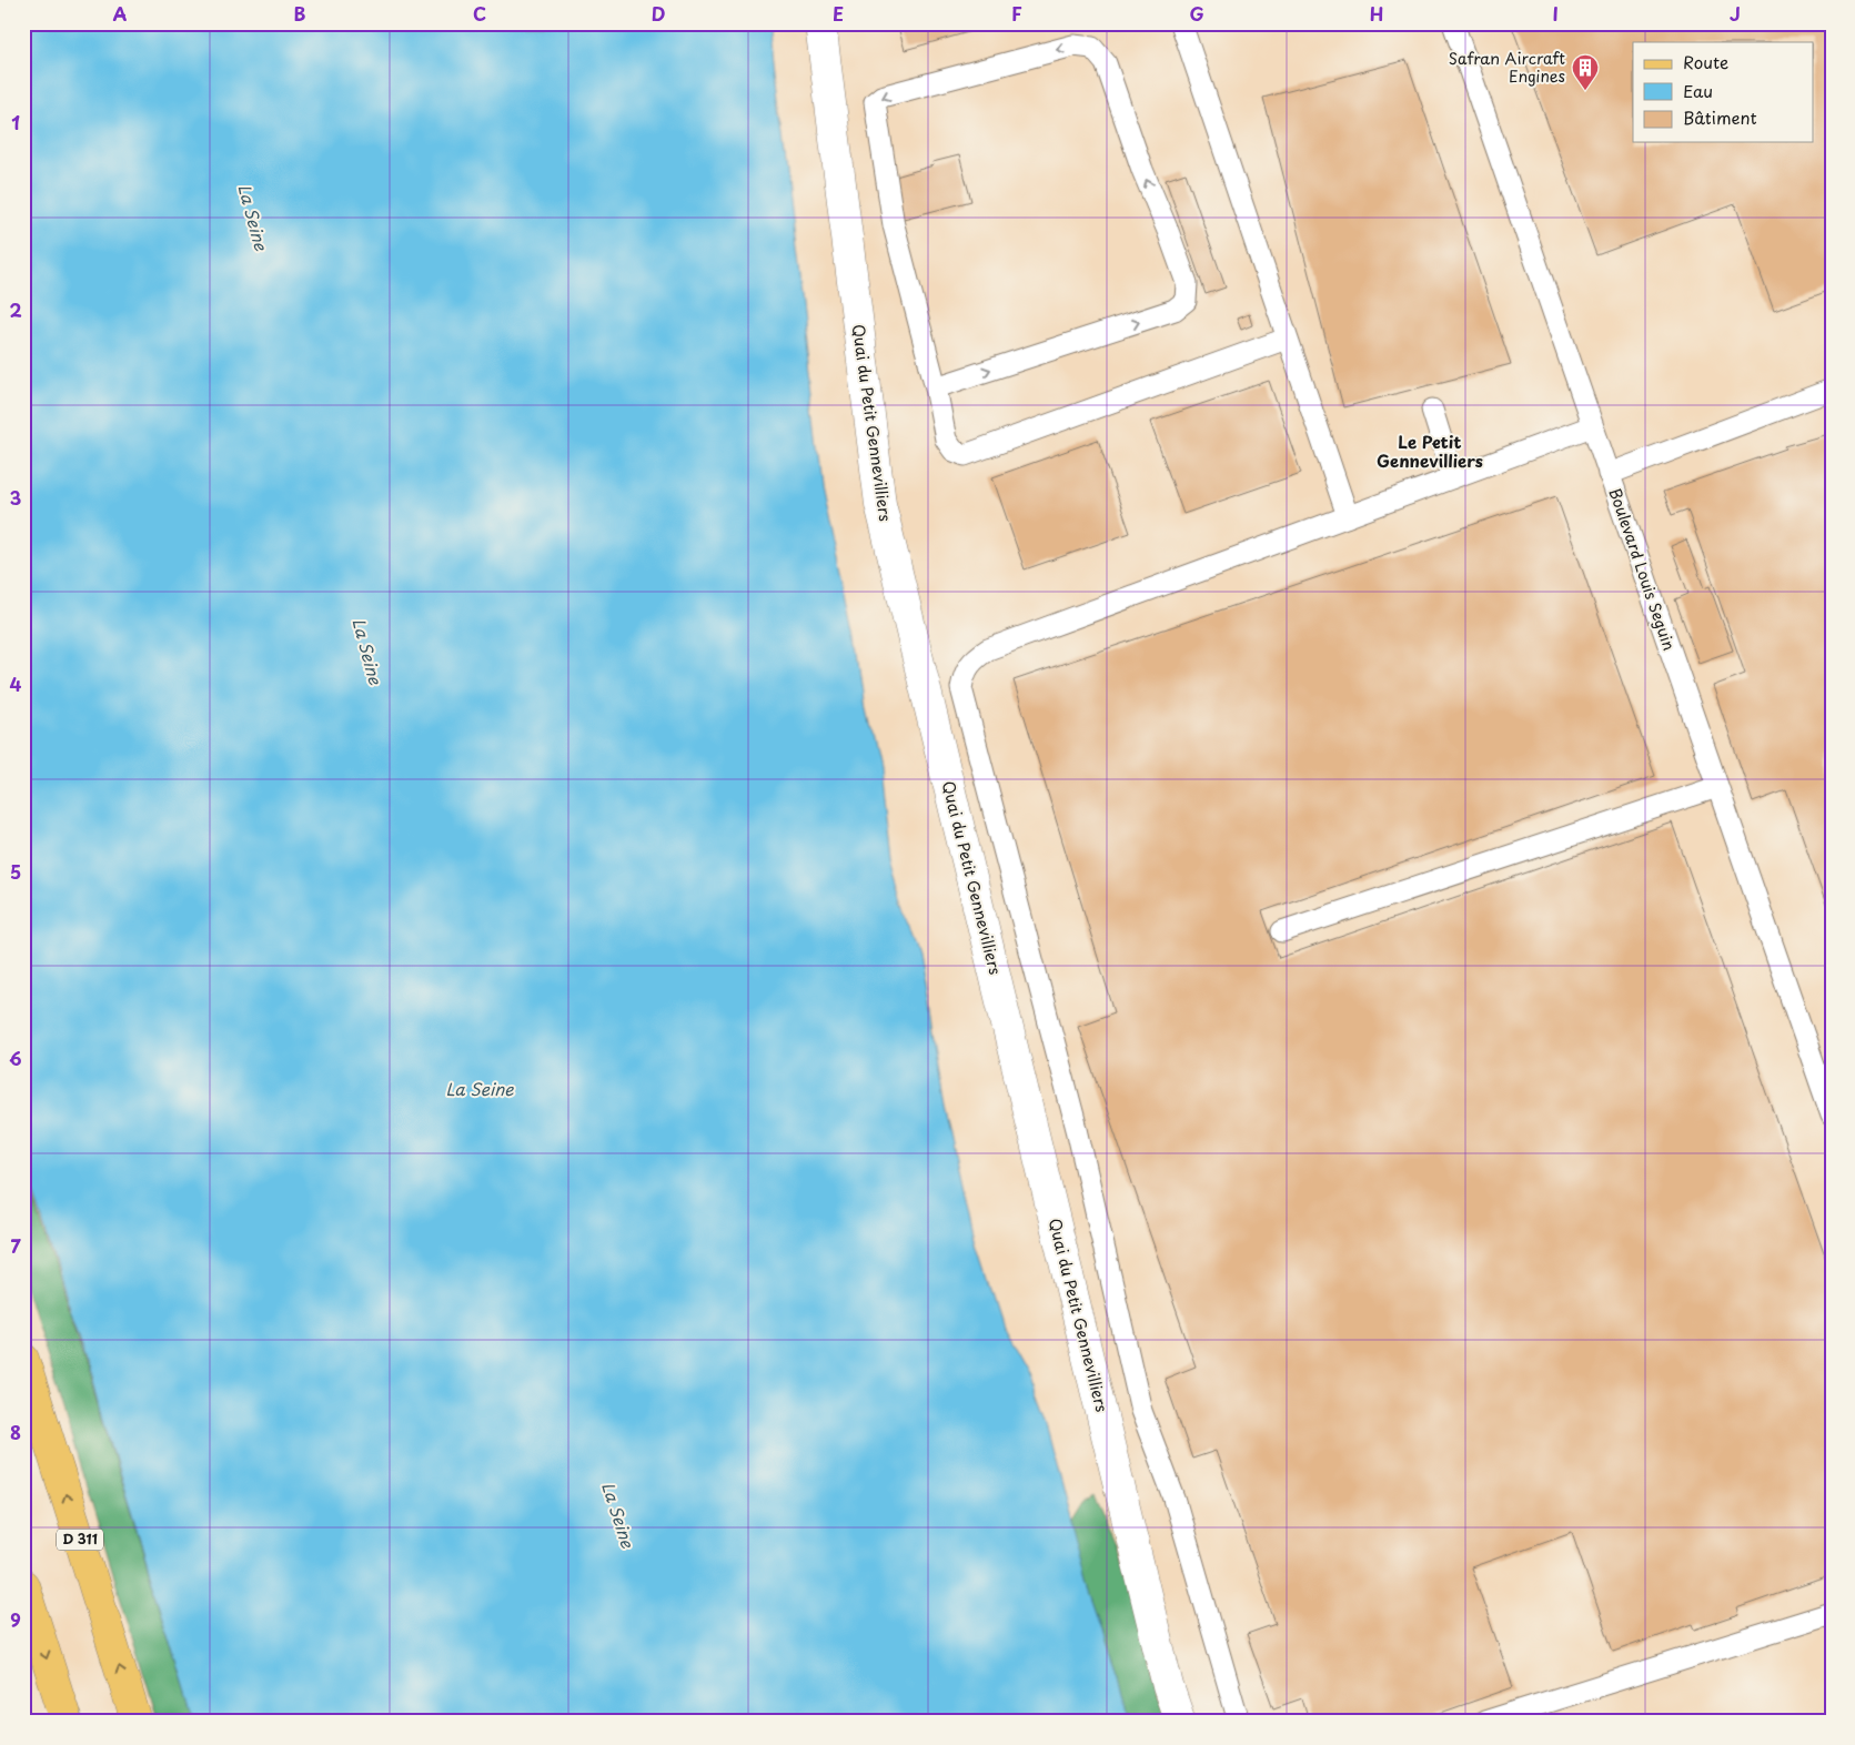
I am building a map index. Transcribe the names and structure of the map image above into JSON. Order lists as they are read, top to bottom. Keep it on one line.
{"streets":{"main road":["D 311"],"street":["Quai du Petit Gennevilliers"],"lane":["Boulevard Louis Seguin"]},"districts":["Le Petit Gennevilliers"],"water":["La Seine"],"places":{"building":["Safran Aircraft Engines"]},"legend":["Route","Eau","Bâtiment"],"grid":{"columns":["A","B","C","D","E","F","G","H","I","J"],"rows":["1","2","3","4","5","6","7","8","9"]}}
